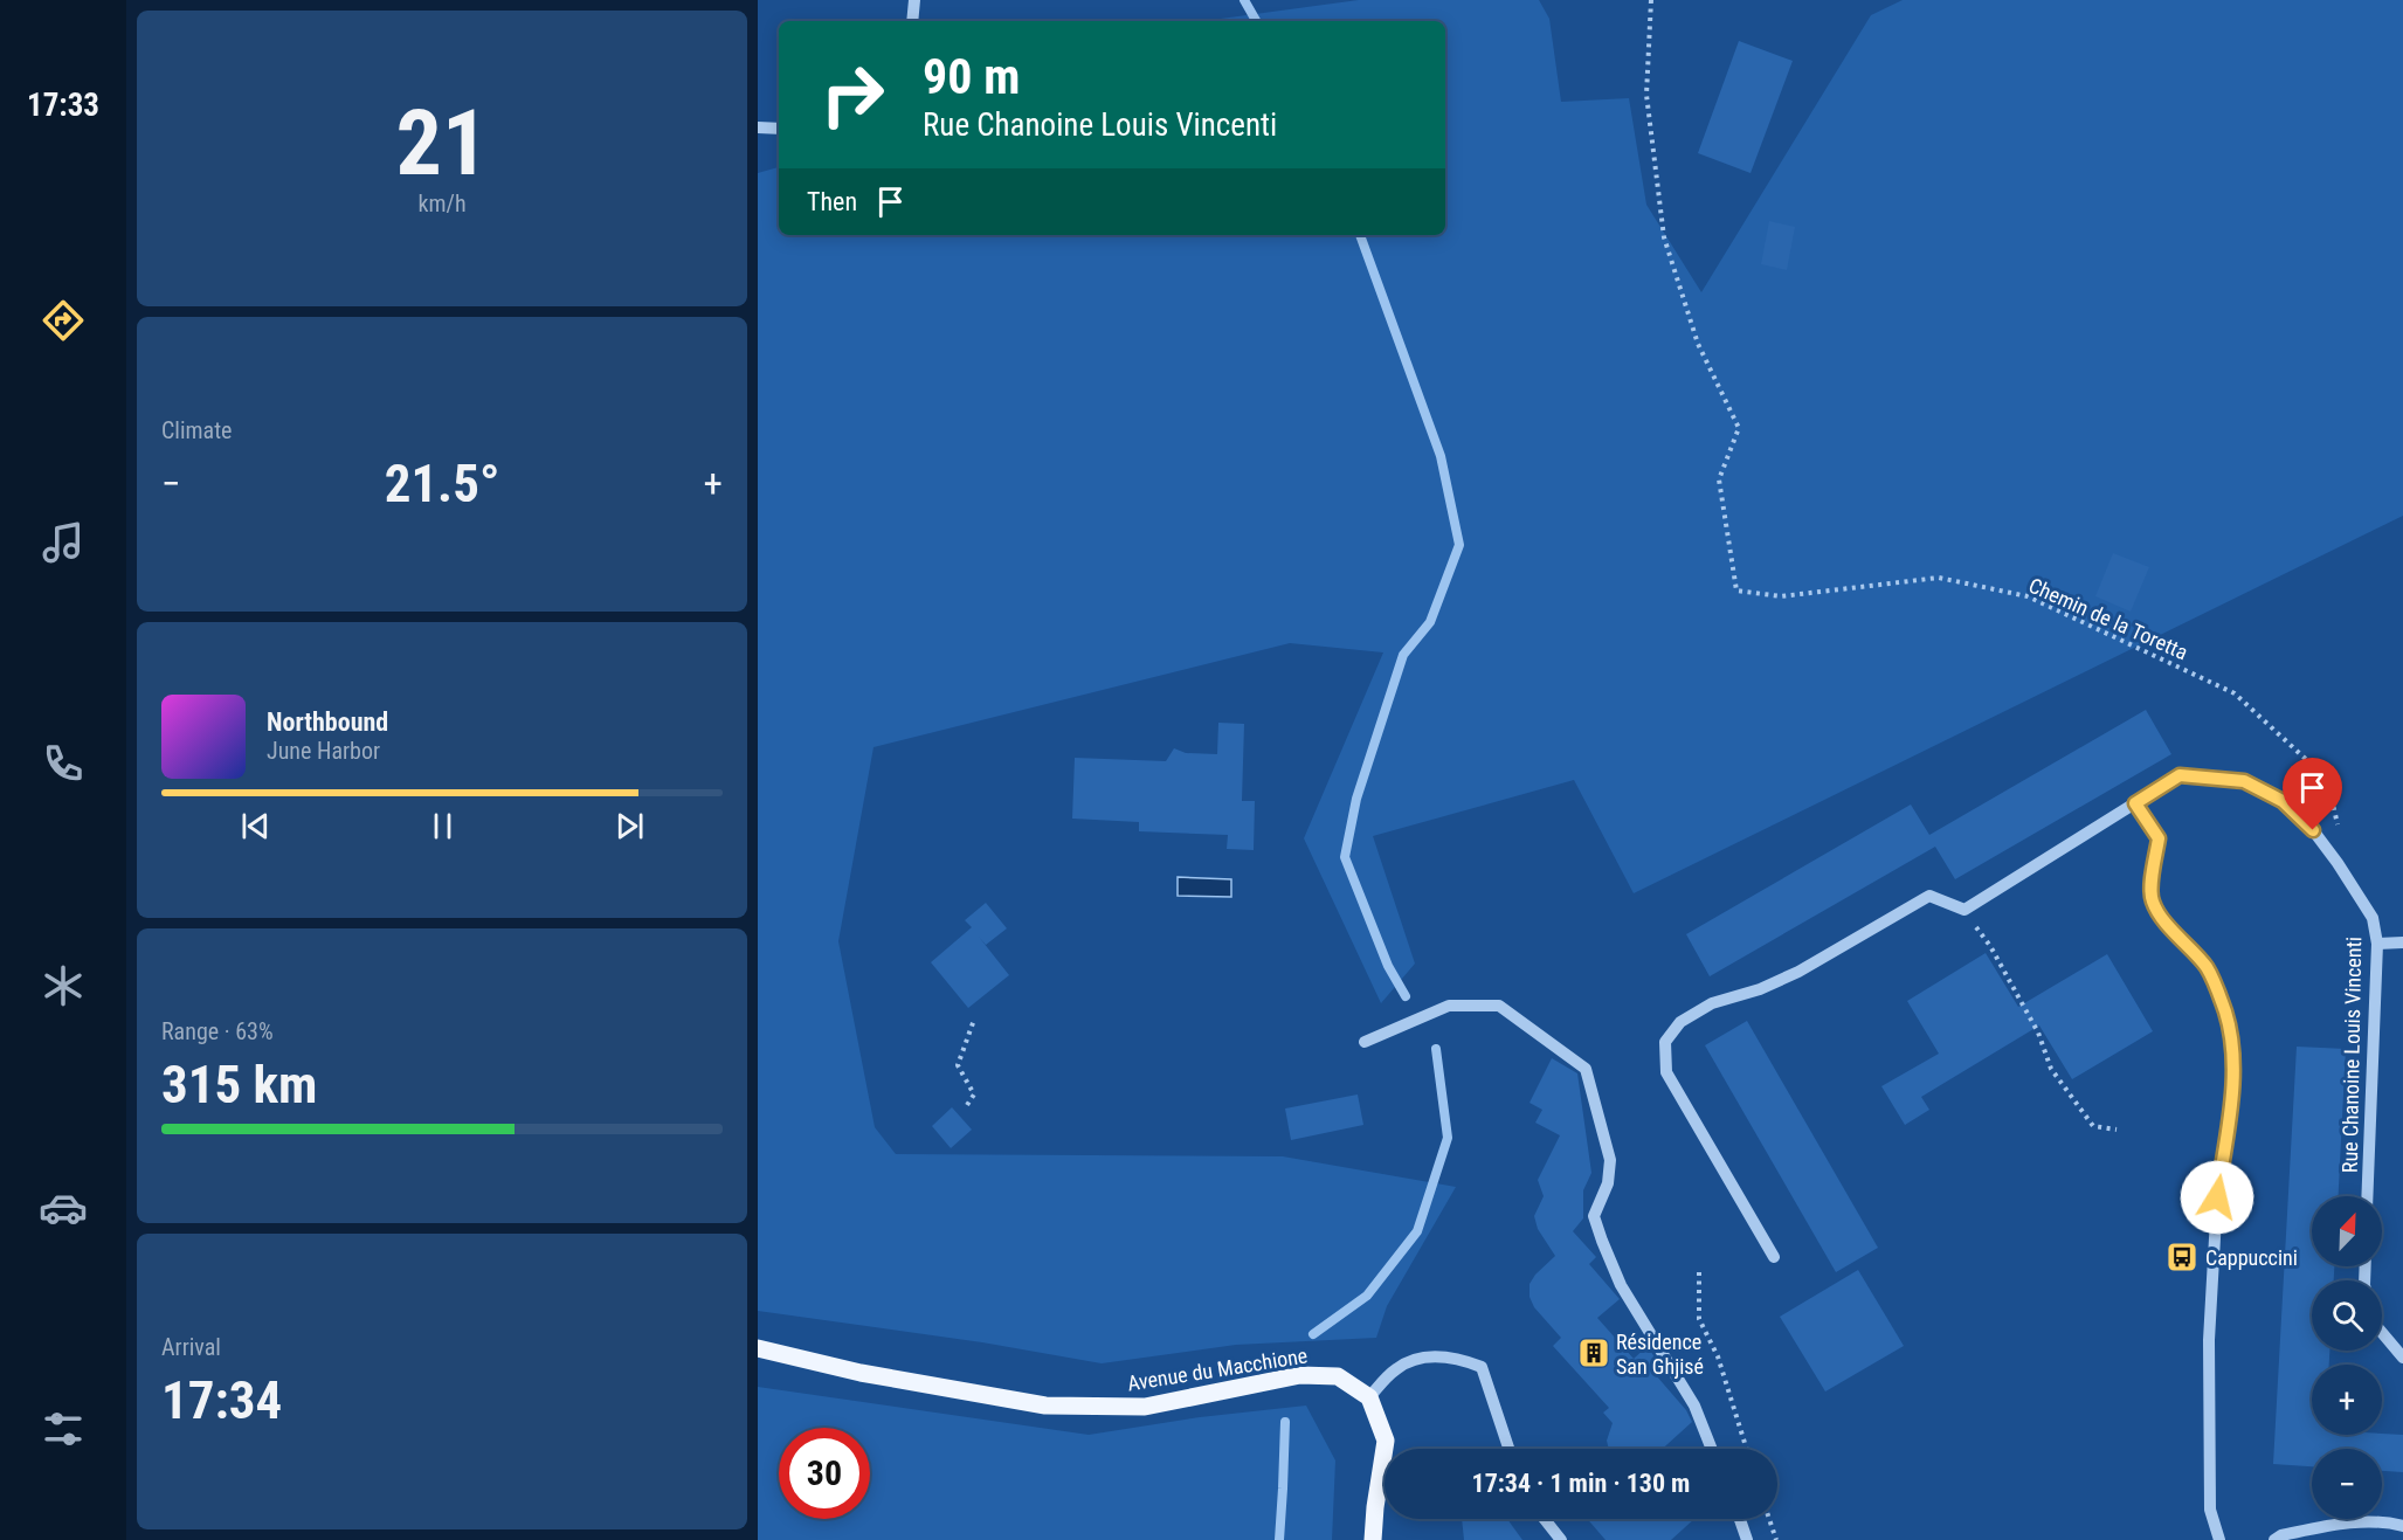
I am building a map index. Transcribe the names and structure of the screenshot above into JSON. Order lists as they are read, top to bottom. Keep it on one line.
{"streets":{"main road":["Avenue du Macchione"],"street":["Rue Chanoine Louis Vincenti"],"path":["Chemin de la Toretta"]},"crossings":[["Chemin de la Toretta","Rue Chanoine Louis Vincenti"]],"places":{"bus stop":["Cappuccini"],"building":["Résidence San Ghjisé"]},"north":"top right","page":{"tabs":"17:33","tile":[["21","km/h"],"Climate",["Range · 63%","315 km"],["Arrival","17:34"]],"turn":["90 m","Rue Chanoine Louis Vincenti"],"then":"Then","heat":["−","21.5°","+"],"song":["Northbound","June Harbor"],"map_buttons":["+","−"],"limit":"30","trip":"17:34 · 1 min · 130 m"}}
